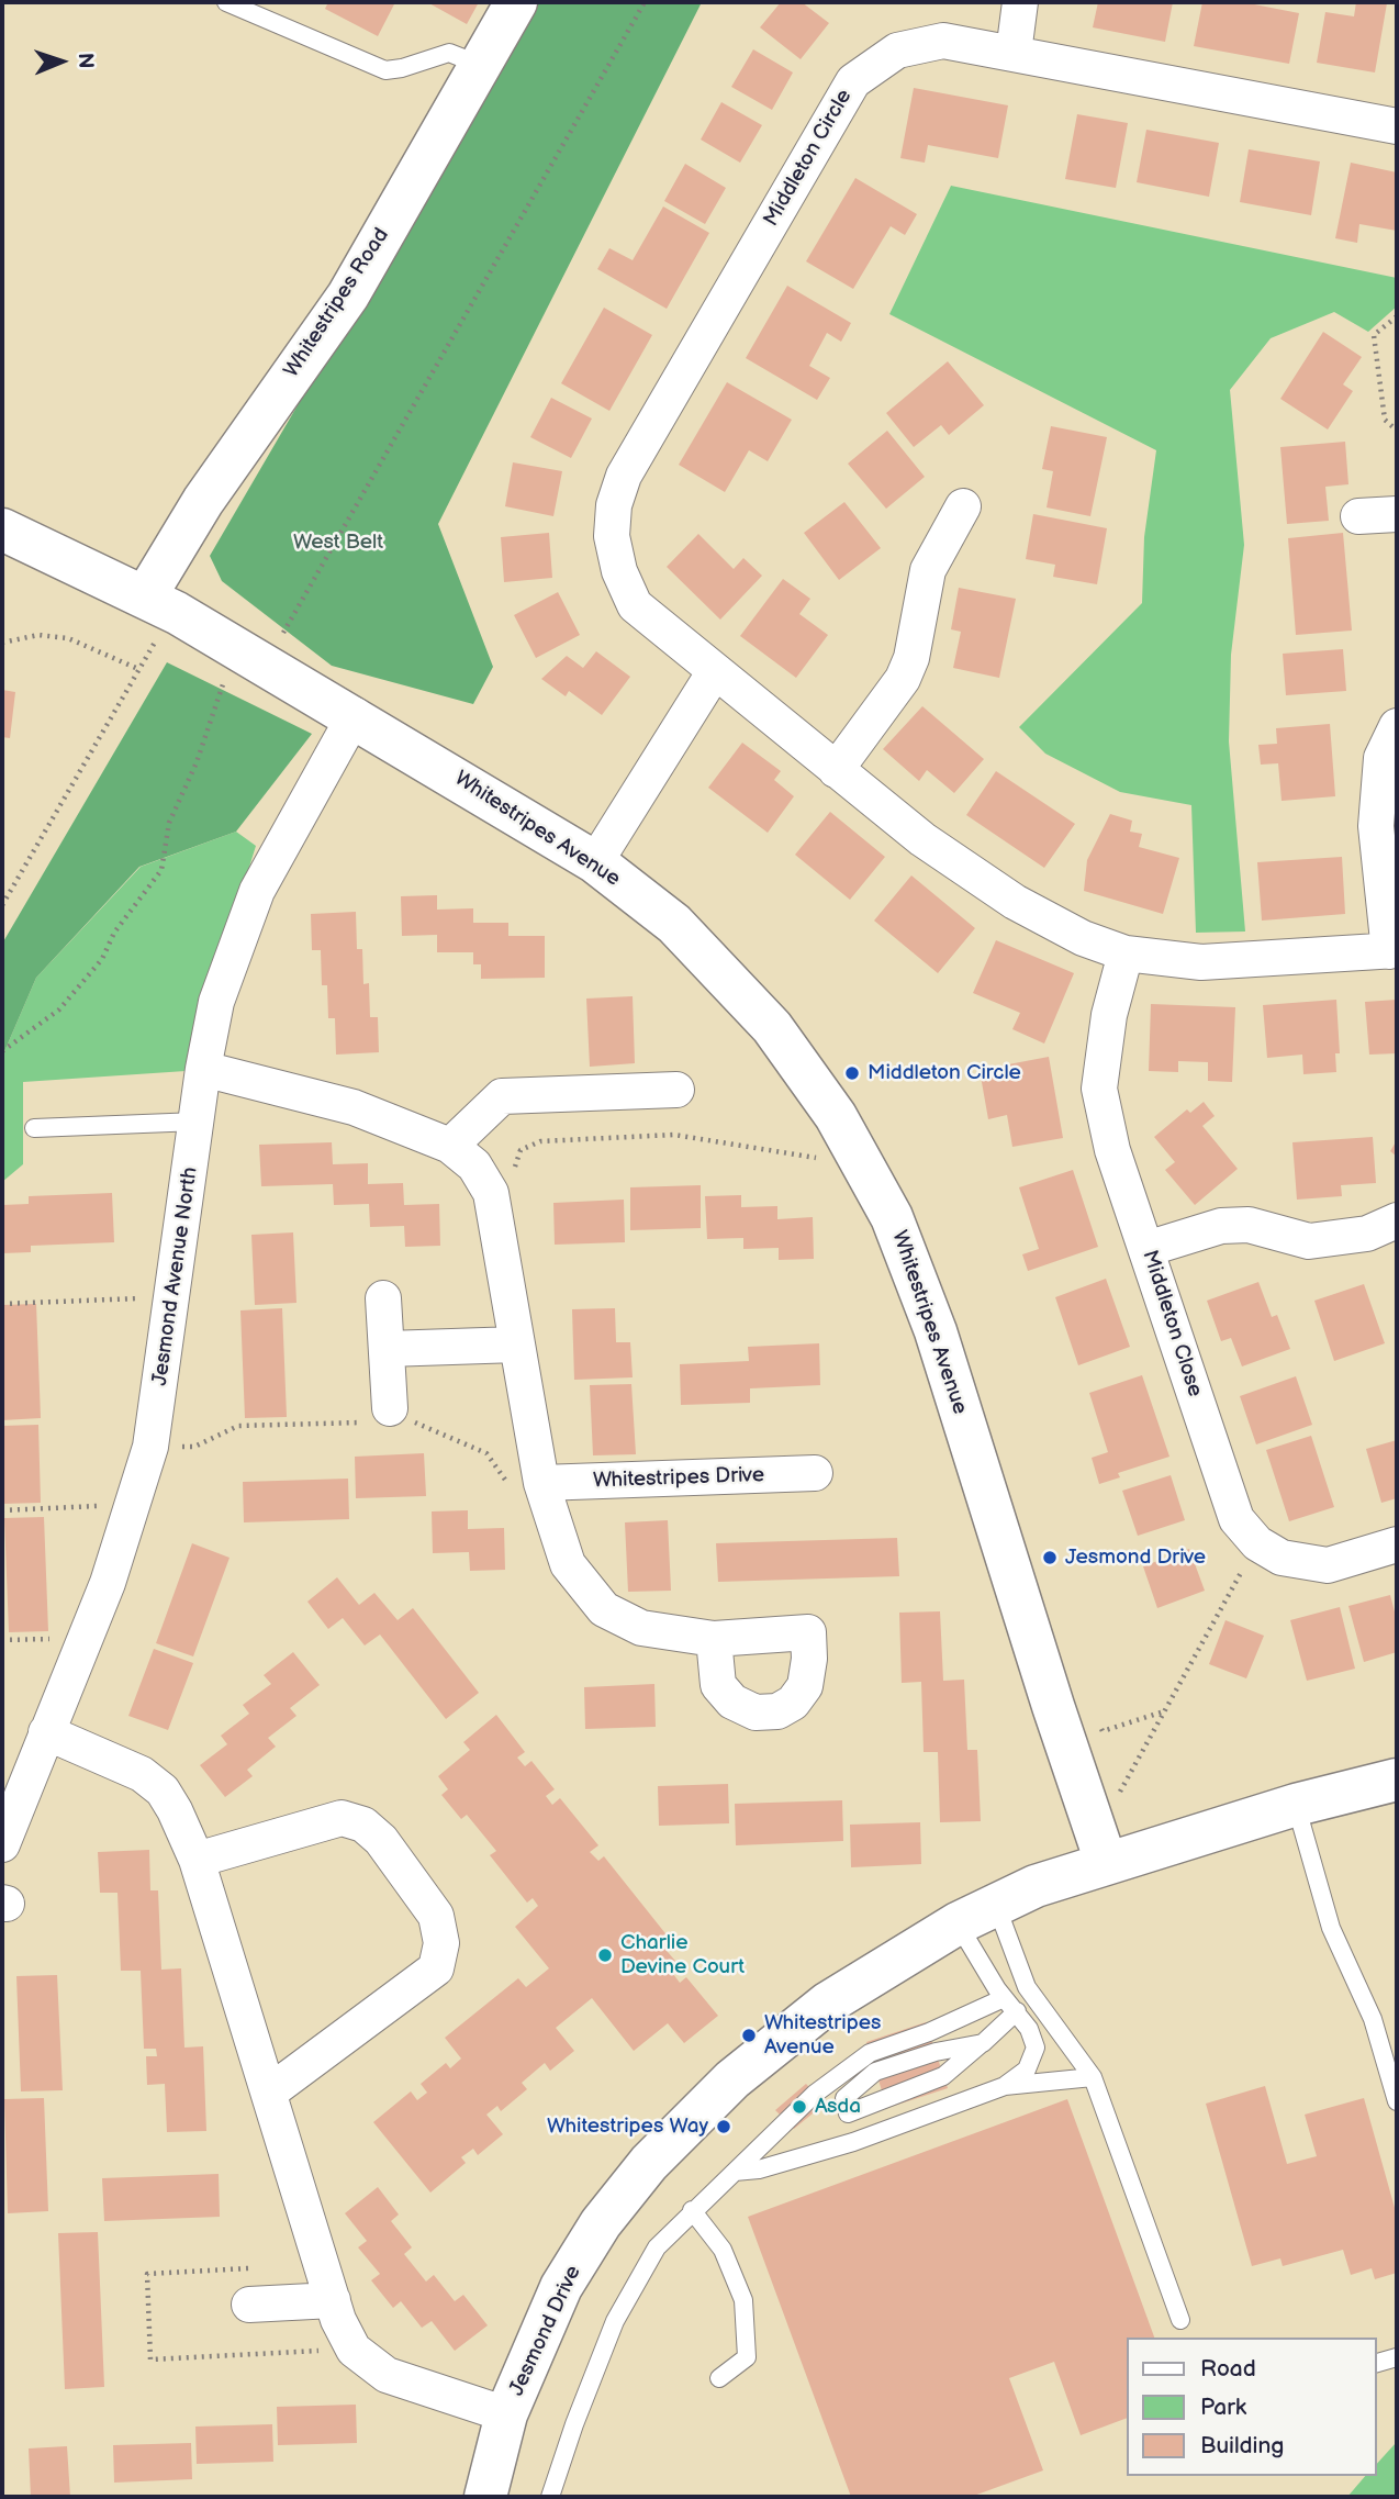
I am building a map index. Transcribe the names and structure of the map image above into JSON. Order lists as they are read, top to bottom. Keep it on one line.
{"streets":{"street":["Middleton Circle","Whitestripes Road","Whitestripes Avenue","Jesmond Avenue North","Middleton Close","Whitestripes Drive","Jesmond Drive"]},"crossings":[["Middleton Circle","Middleton Close"],["Whitestripes Road","Whitestripes Avenue"],["Whitestripes Avenue","Jesmond Avenue North"],["Whitestripes Avenue","Jesmond Drive"]],"parks":["West Belt"],"places":["Middleton Circle","Jesmond Drive","Charlie Devine Court","Whitestripes Avenue","Asda","Whitestripes Way"],"legend":["Road","Park","Building"],"north":"right"}
